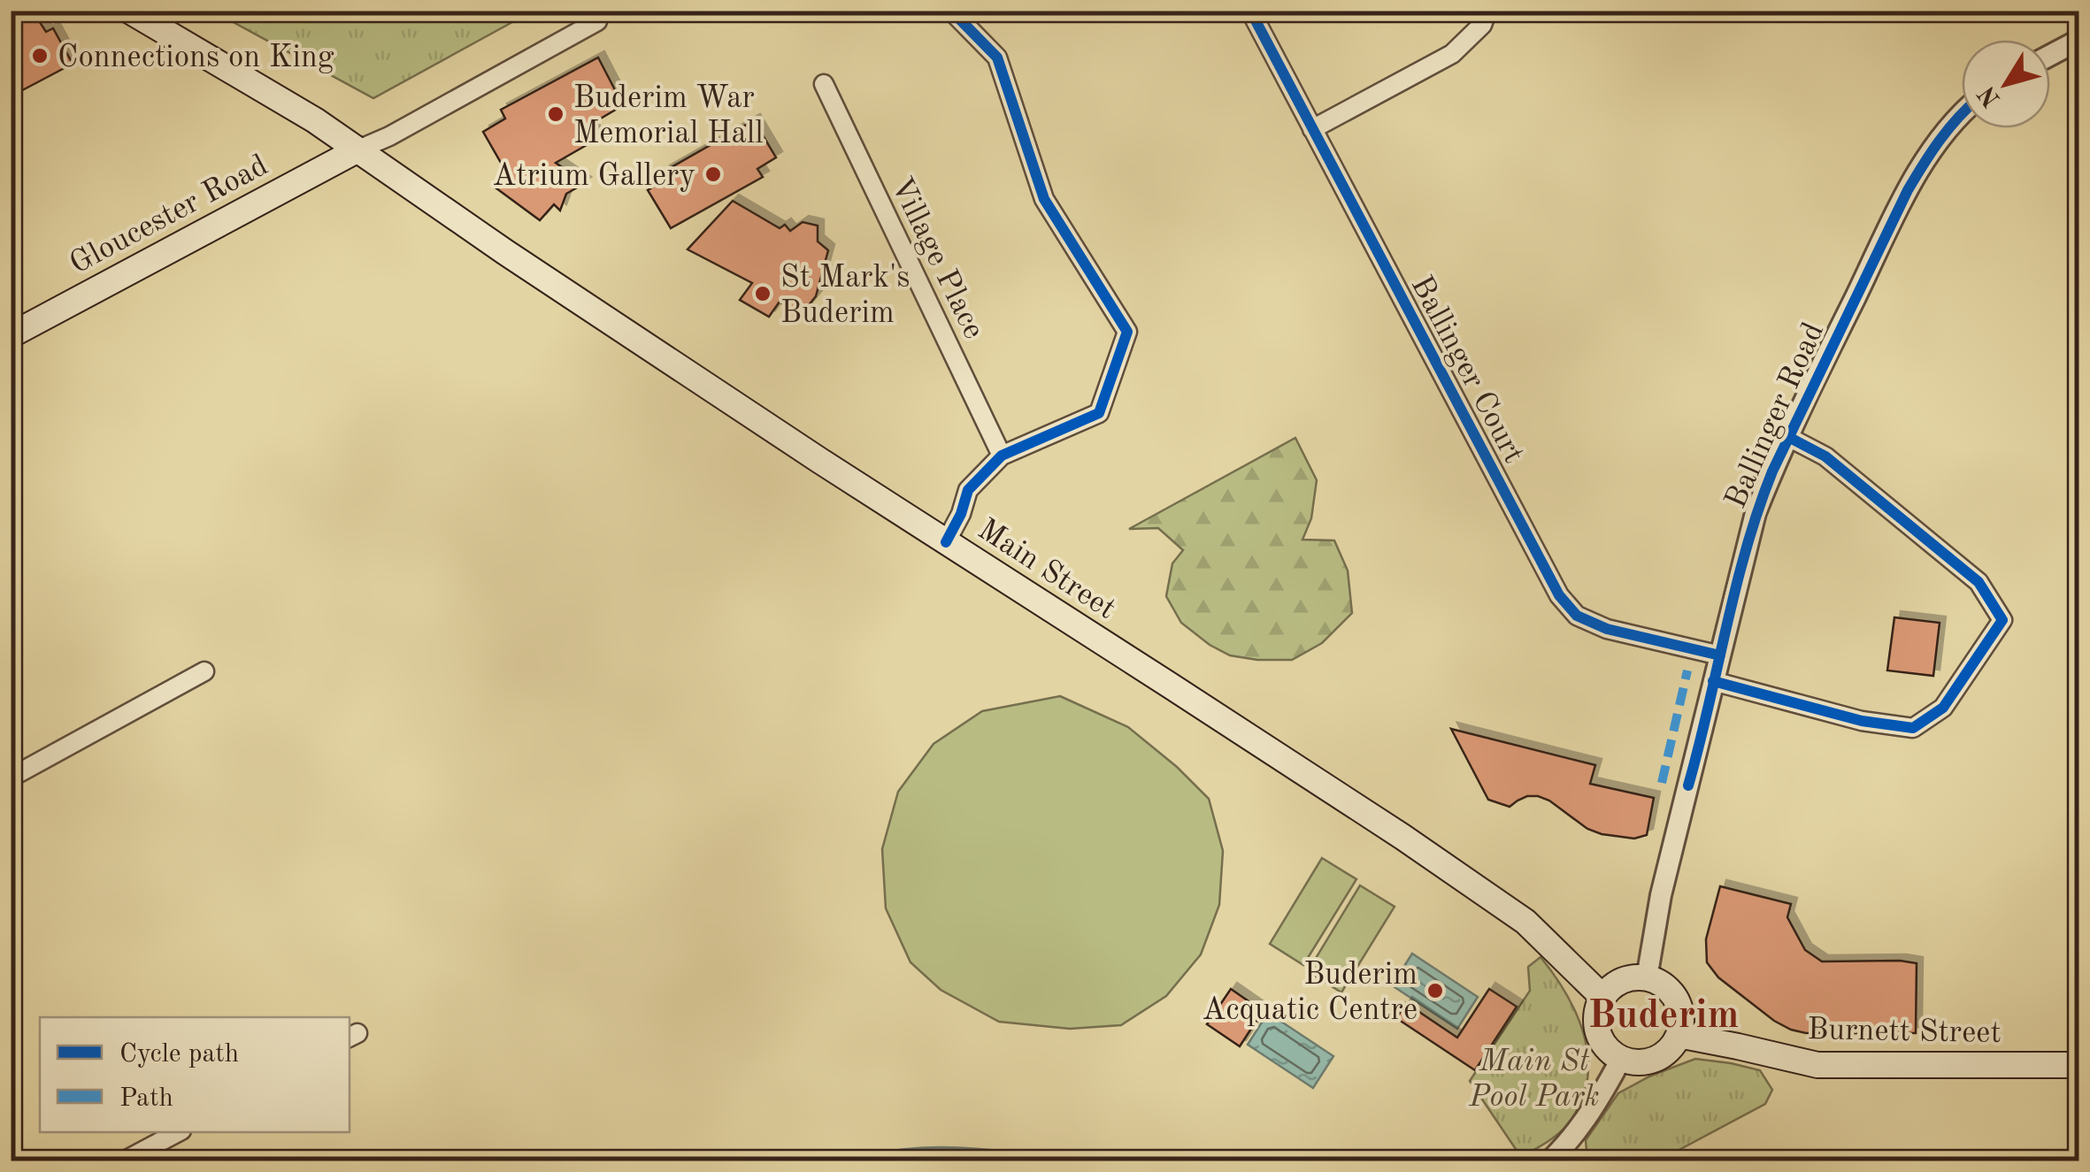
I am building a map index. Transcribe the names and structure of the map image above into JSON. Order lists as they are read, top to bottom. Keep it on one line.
{"streets":{"main road":["Gloucester Road","Main Street","Burnett Street"],"street":["Village Place","Ballinger Court","Ballinger Road"]},"crossings":[["Gloucester Road","Main Street"],["Ballinger Court","Ballinger Road"],["Ballinger Road","Main Street"],["Ballinger Road","Burnett Street"],["Main Street","Burnett Street"]],"districts":["Buderim"],"parks":["Main St Pool Park"],"places":["Connections on King","Buderim War Memorial Hall","Atrium Gallery","St Mark's Buderim","Buderim Acquatic Centre"],"legend":["Cycle path","Path"],"north":"bottom left"}
